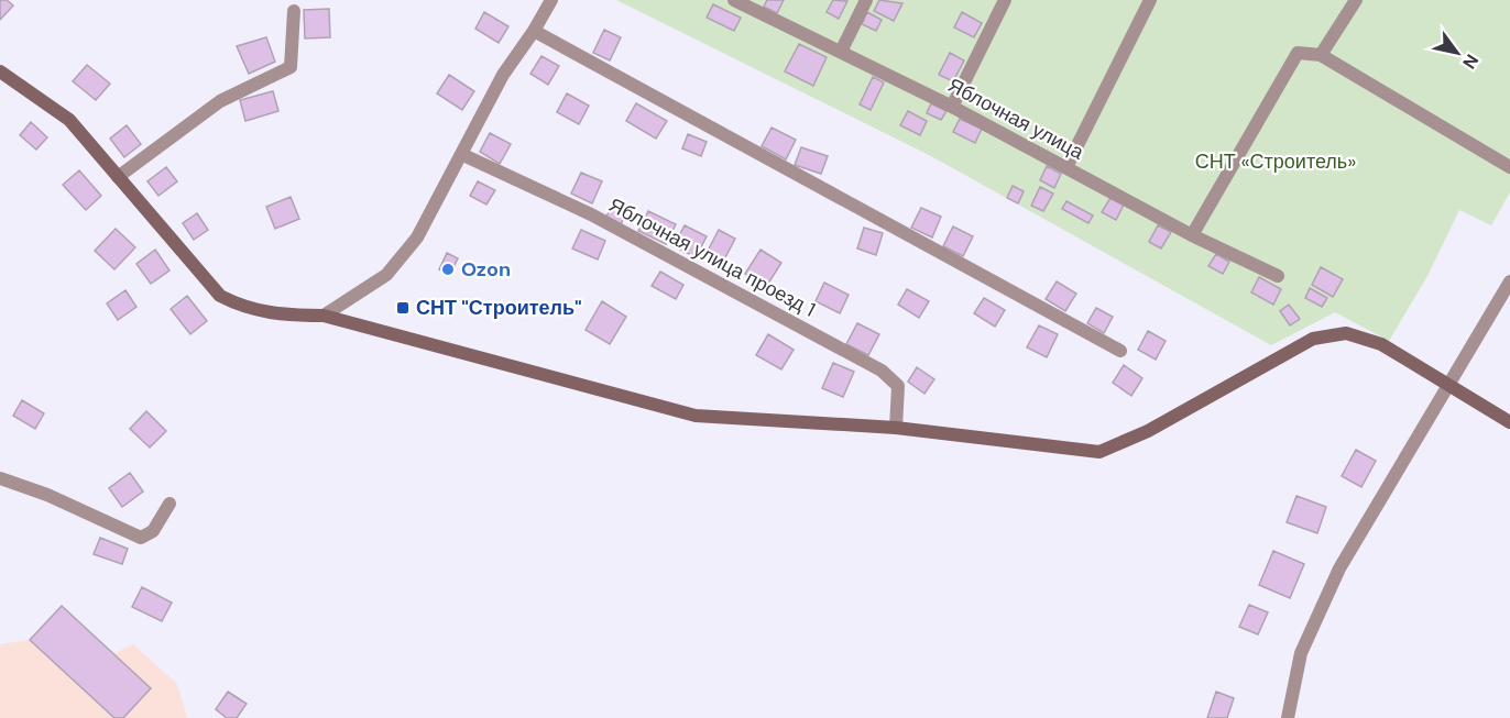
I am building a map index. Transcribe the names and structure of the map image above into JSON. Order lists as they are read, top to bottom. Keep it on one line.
{"streets":{"street":["Яблочная улица","Яблочная улица проезд 1"]},"parks":["СНТ «Строитель»"],"places":{"other":["Ozon"],"transit":["СНТ \"Строитель\""]},"north":"bottom right"}
